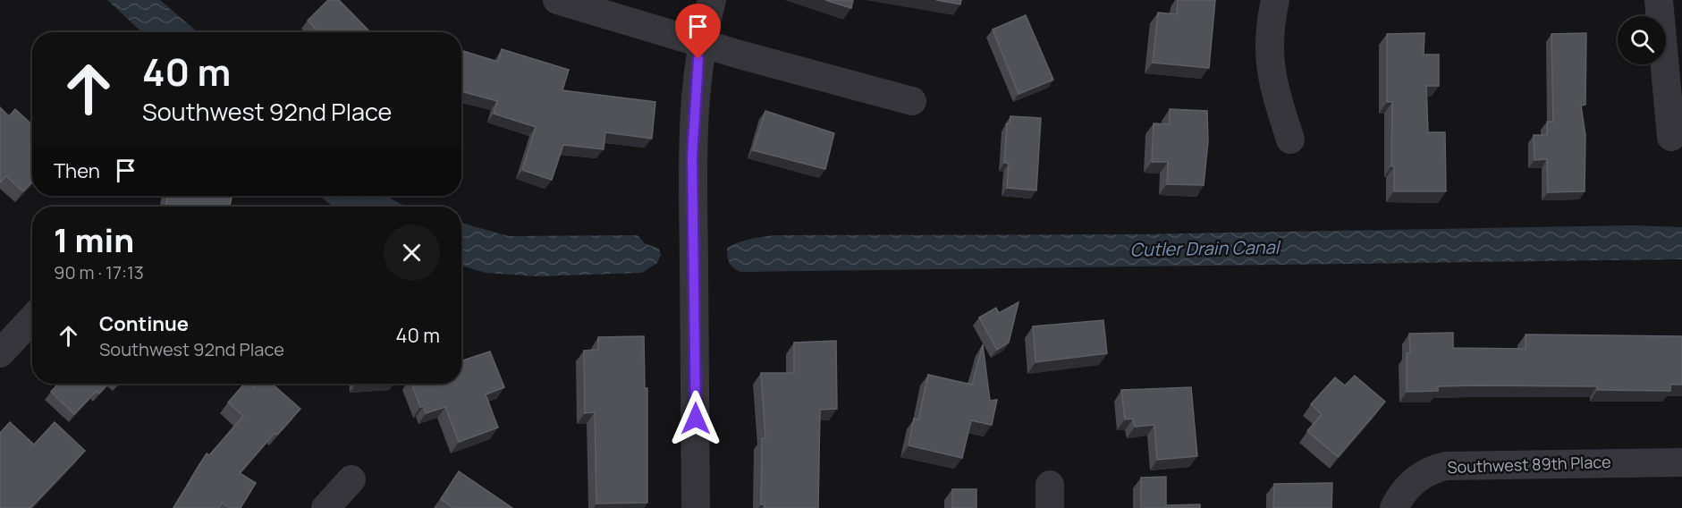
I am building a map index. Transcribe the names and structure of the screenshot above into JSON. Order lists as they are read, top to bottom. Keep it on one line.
{"streets":{"street":["Southwest 89th Place"]},"water":["Cutler Drain Canal"],"page":{"turn":["40 m","Southwest 92nd Place"],"then":"Then","heading":["1 min","90 m · 17:13"],"list":[{"name":"Continue","note":"Southwest 92nd Place","value":"40 m"}]}}
